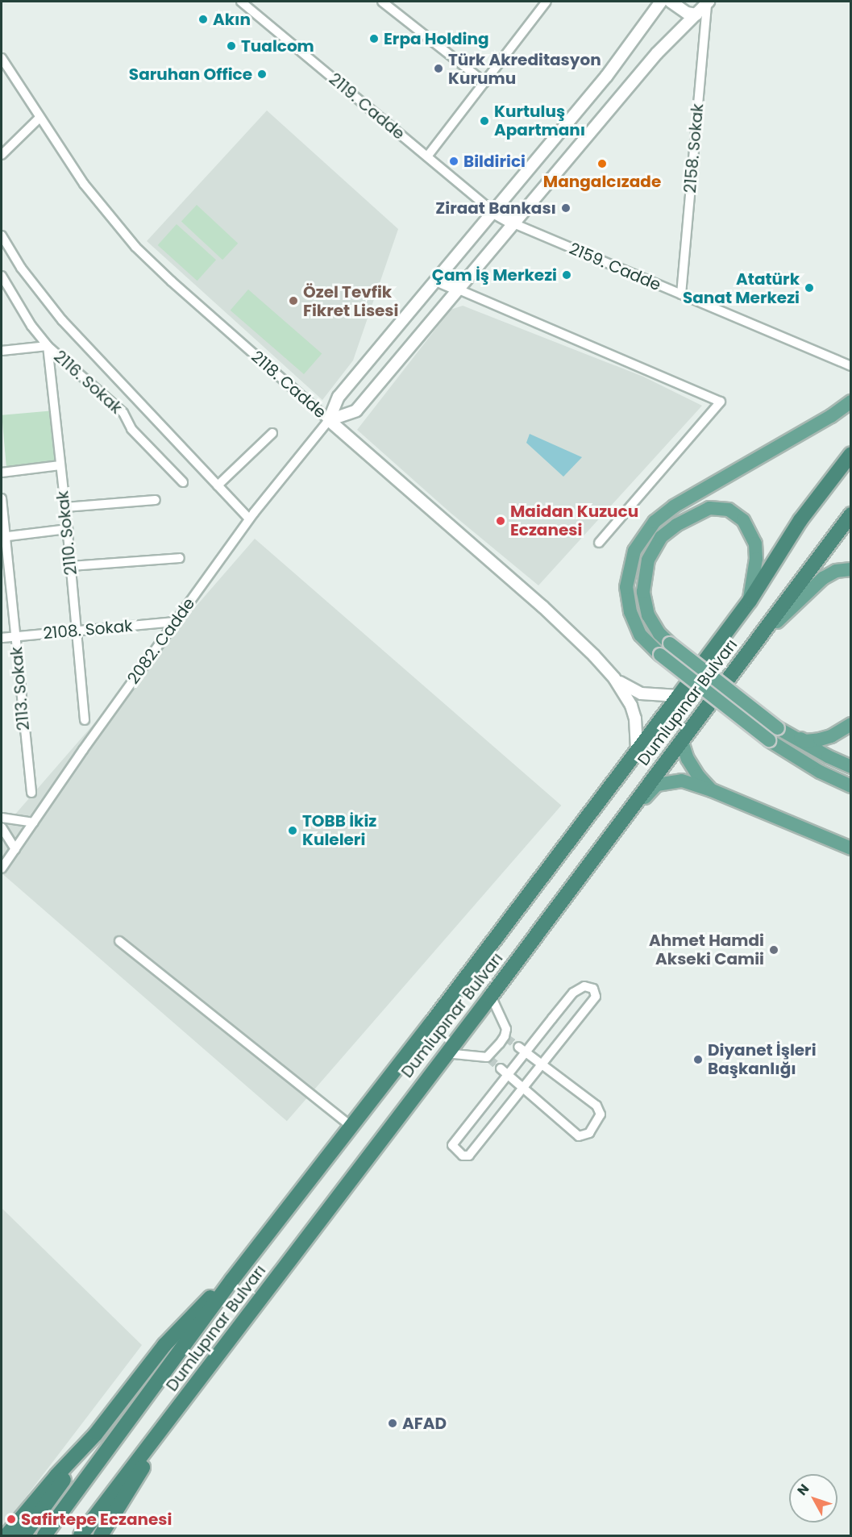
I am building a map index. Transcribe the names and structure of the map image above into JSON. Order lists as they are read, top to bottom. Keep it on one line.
{"streets":{"highway":["Dumlupınar Bulvarı"],"street":["2119. Cadde","2158. Sokak","2159. Cadde","2116. Sokak","2118. Cadde","2110. Sokak","2108. Sokak","2082. Cadde","2113. Sokak"]},"crossings":[["2158. Sokak","2159. Cadde"],["2116. Sokak","2110. Sokak"],["2118. Cadde","2082. Cadde"],["2110. Sokak","2108. Sokak"],["2108. Sokak","2082. Cadde"],["2108. Sokak","2113. Sokak"]],"places":["Akın","Erpa Holding","Tualcom","Türk Akreditasyon Kurumu","Saruhan Office","Kurtuluş Apartmanı","Bildirici","Mangalcızade","Ziraat Bankası","Çam İş Merkezi","Atatürk Sanat Merkezi","Özel Tevfik Fikret Lisesi","Maidan Kuzucu Eczanesi","TOBB İkiz Kuleleri","Ahmet Hamdi Akseki Camii","Diyanet İşleri Başkanlığı","AFAD","Safirtepe Eczanesi"],"north":"top left"}
